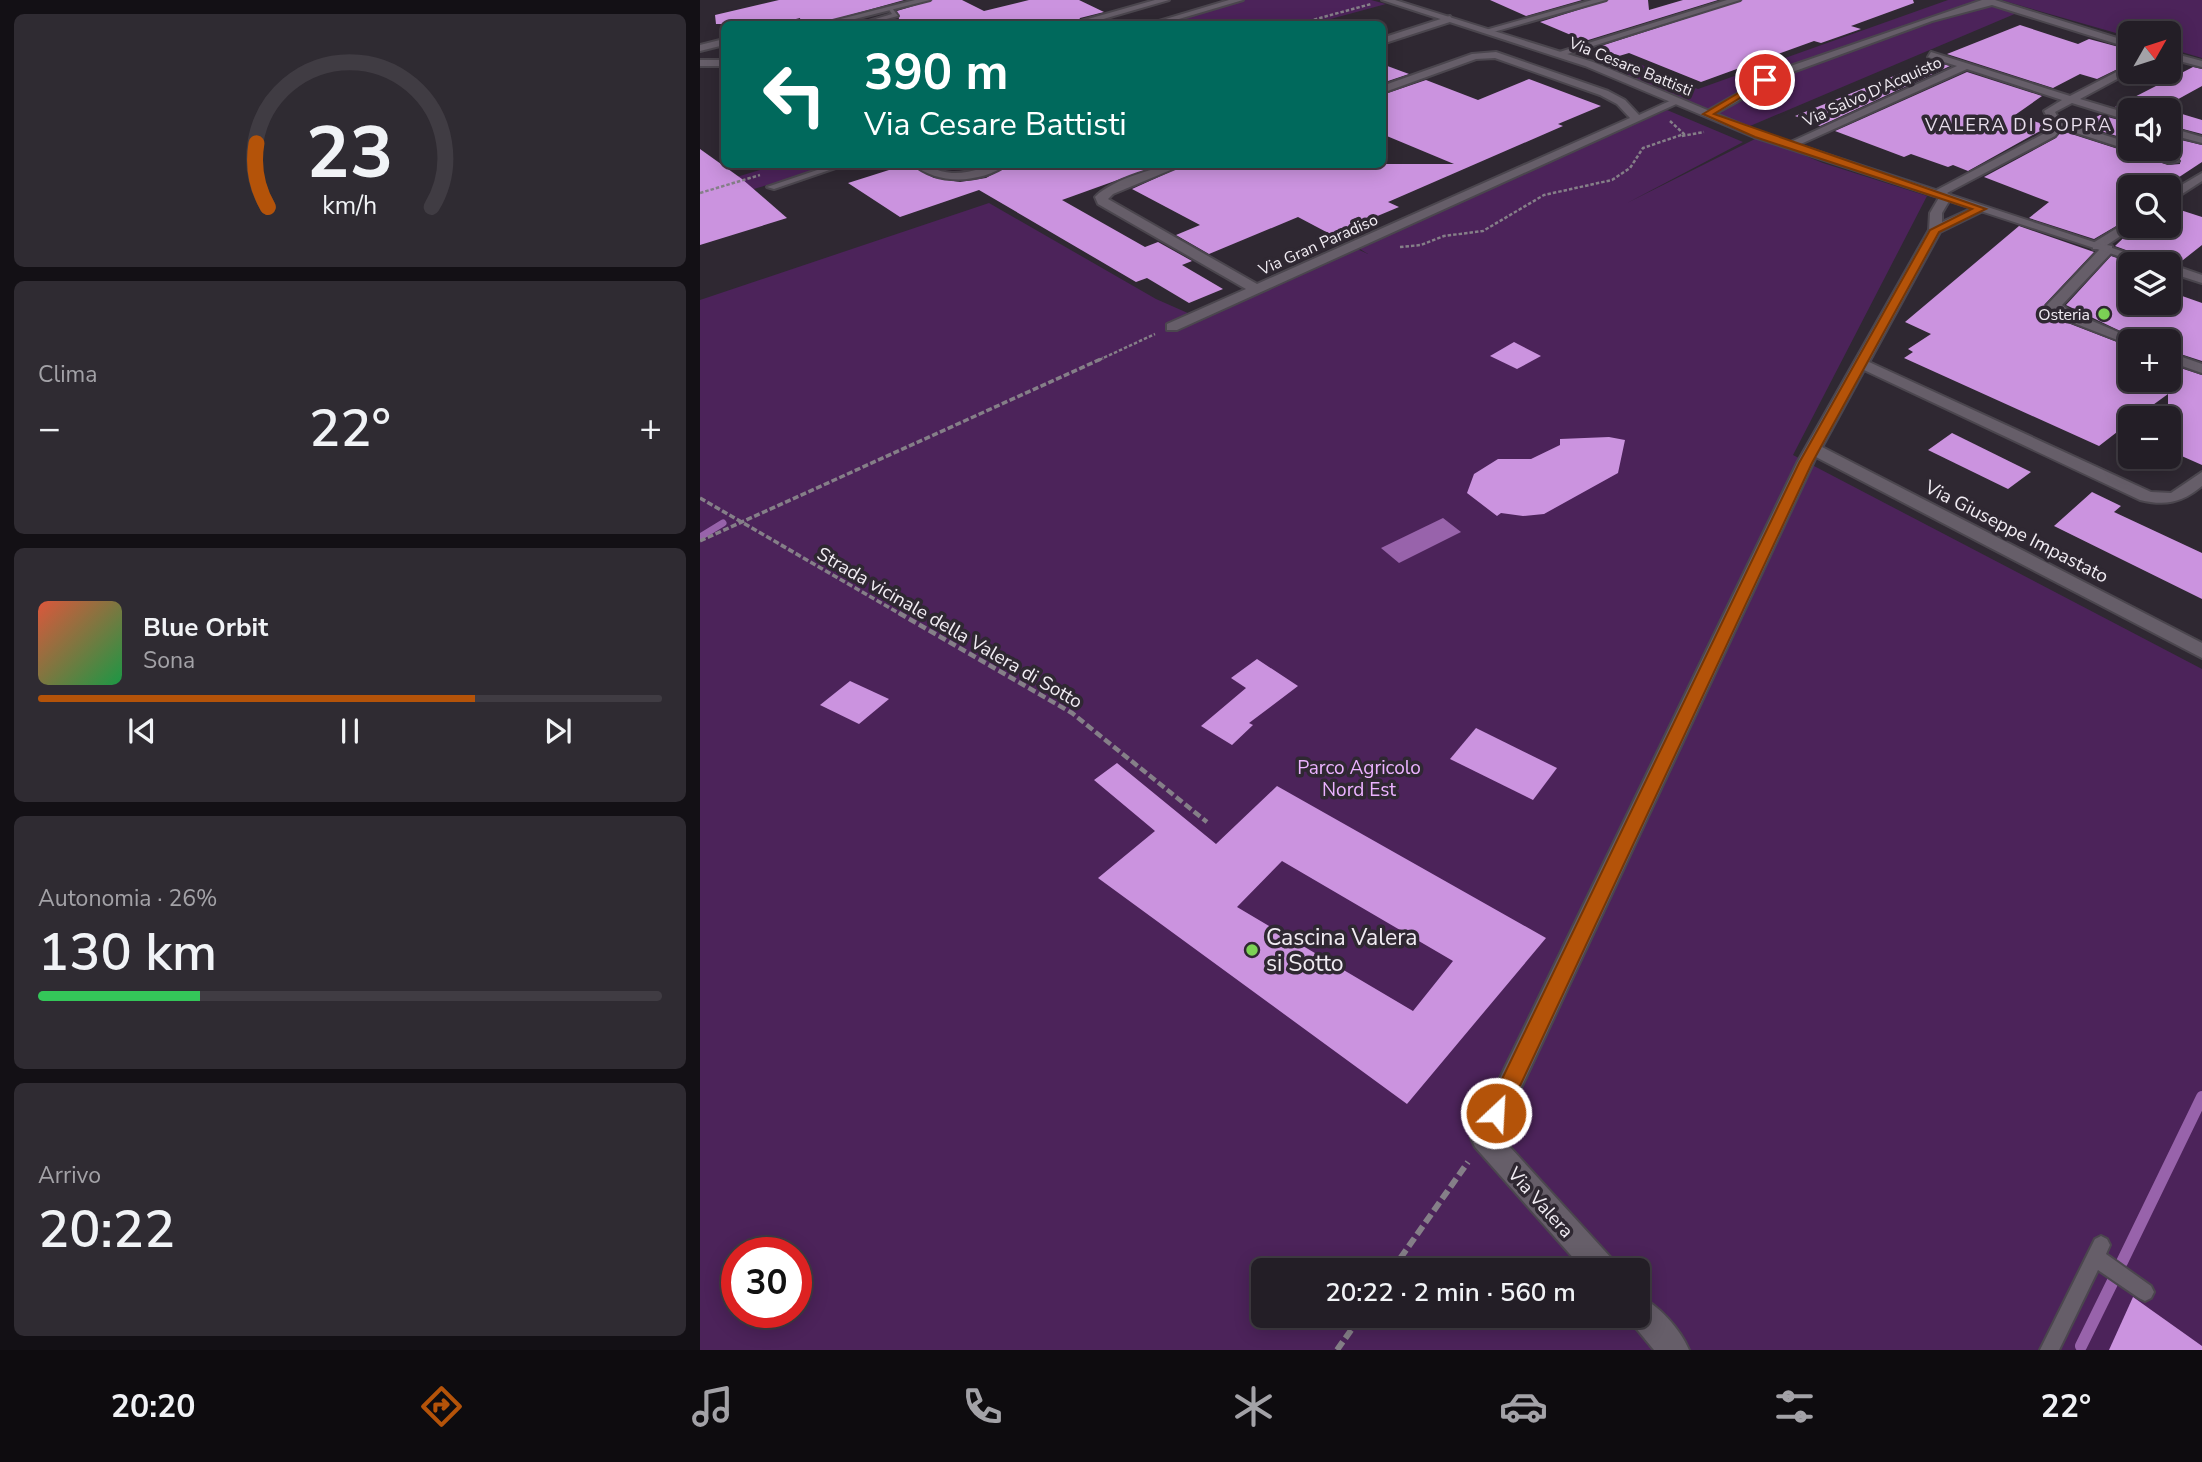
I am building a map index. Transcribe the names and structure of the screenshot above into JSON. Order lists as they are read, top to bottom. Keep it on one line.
{"streets":{"street":["Via Cesare Battisti","Via Salvo D'Acquisto","Via Gran Paradiso","Via Giuseppe Impastato","Via Valera"],"path":["Strada vicinale della Valera di Sotto"]},"crossings":[["Via Cesare Battisti","Via Salvo D'Acquisto"],["Via Cesare Battisti","Via Gran Paradiso"]],"districts":["VALERA DI SOPRA"],"parks":["Parco Agricolo Nord Est"],"places":["Osteria","Cascina Valera si Sotto"],"north":"top right","page":{"map_buttons":["+","−"],"turn":["390 m","Via Cesare Battisti"],"tile":["Clima",["Autonomia · 26%","130 km"],["Arrivo","20:22"]],"heat":["−","22°","+"],"song":["Blue Orbit","Sona"],"limit":"30","trip":"20:22 · 2 min · 560 m","tabs":["20:20","22°"],"gauge":["23","km/h"]}}
